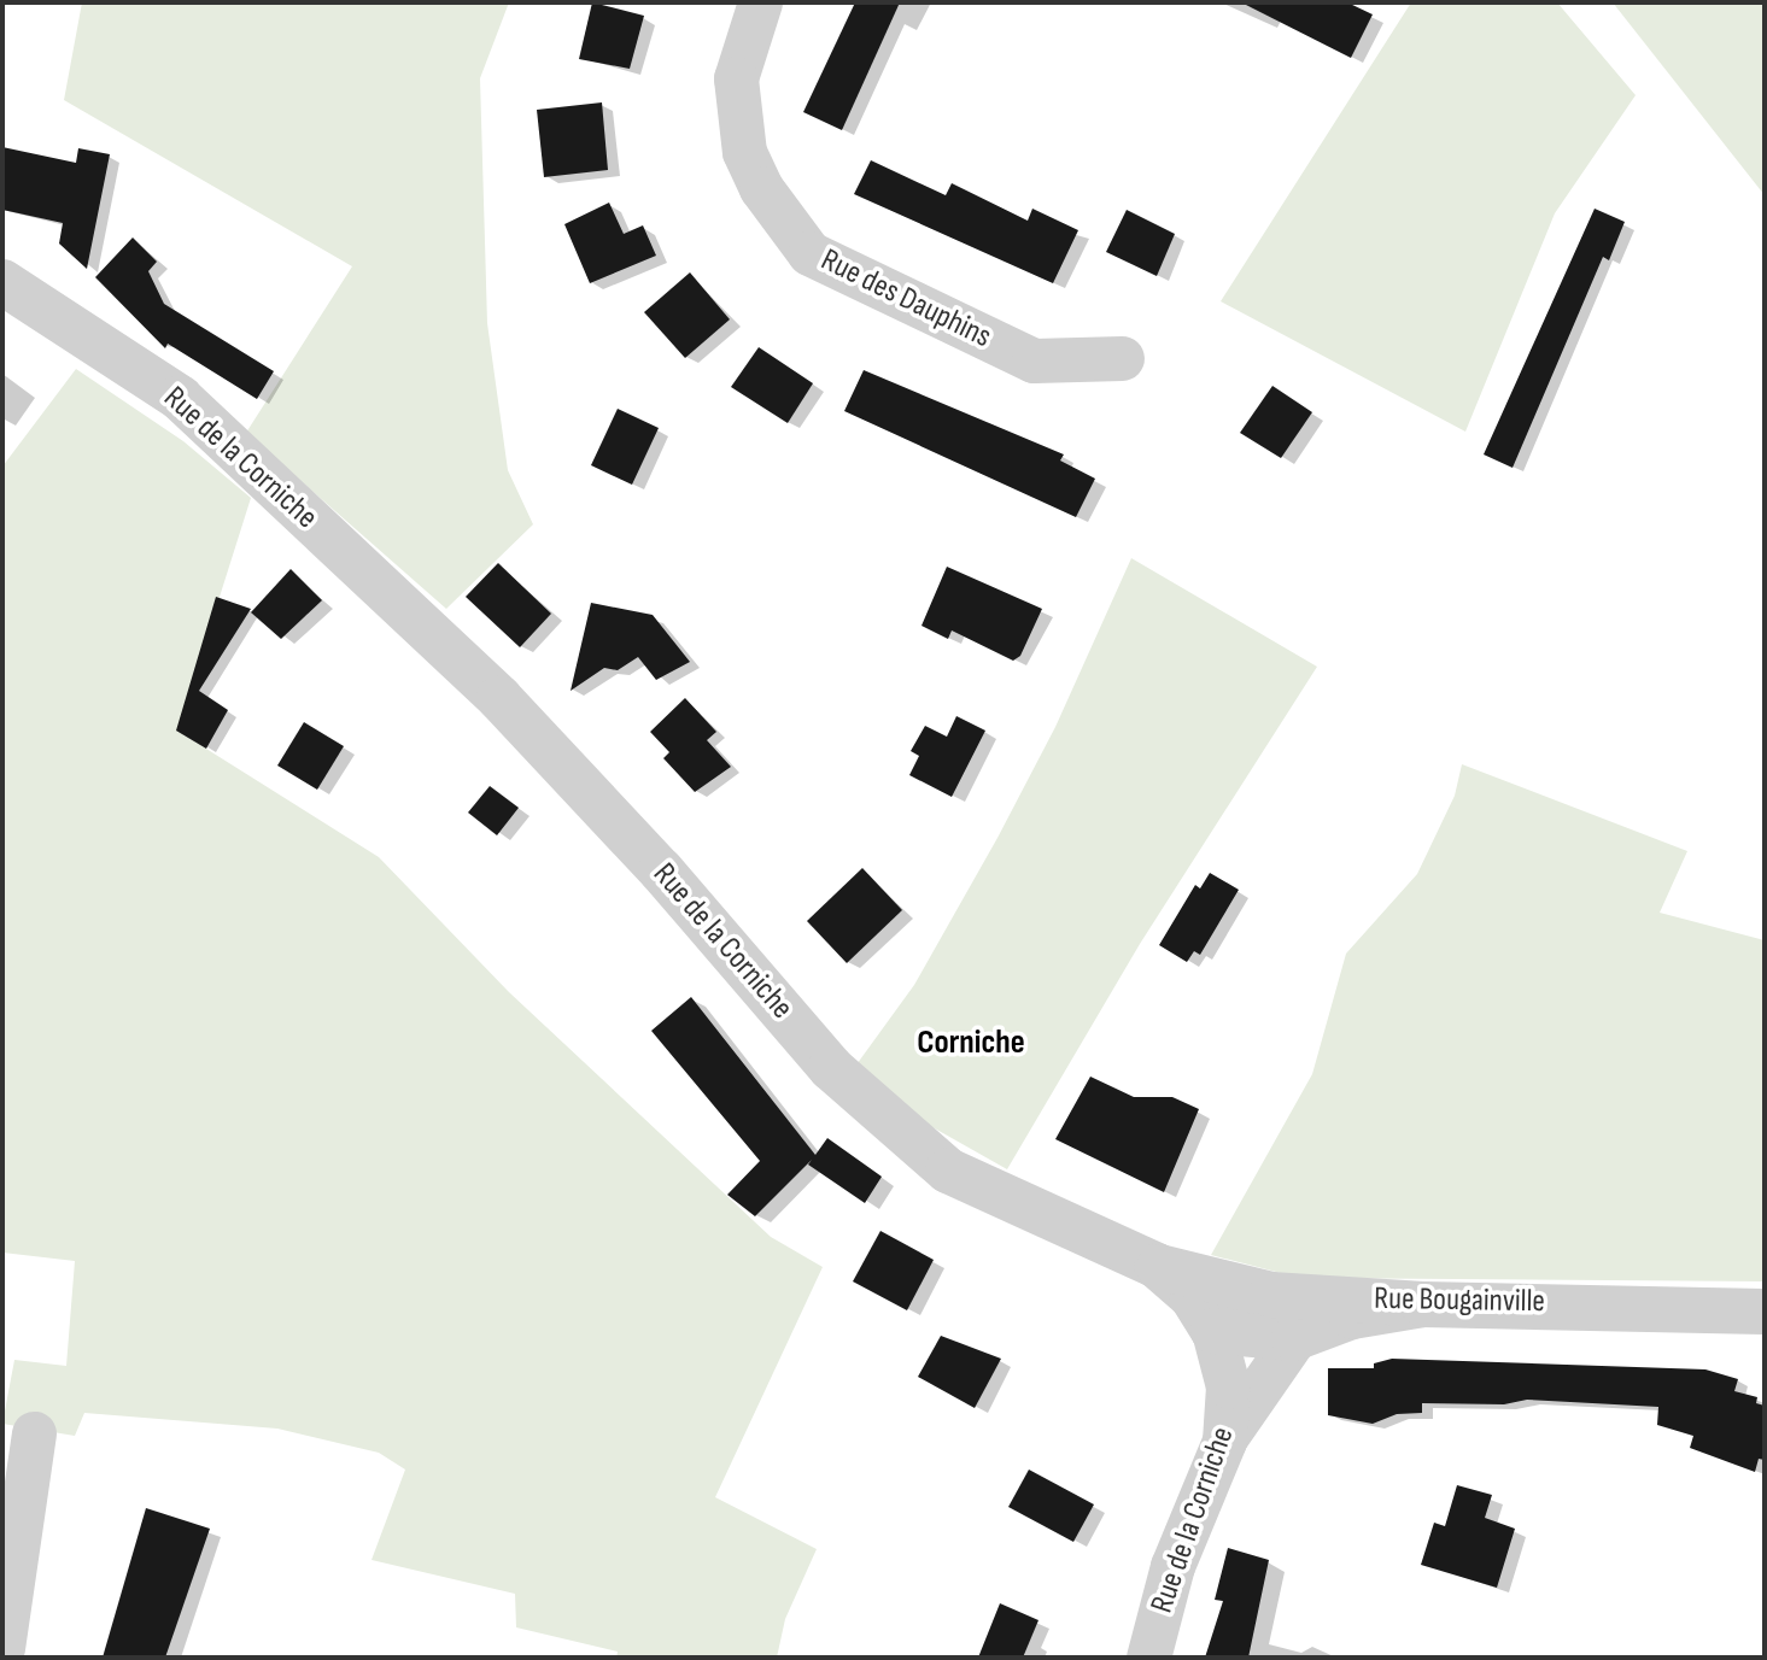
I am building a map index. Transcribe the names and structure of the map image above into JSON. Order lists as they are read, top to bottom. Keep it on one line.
{"streets":{"street":["Rue des Dauphins","Rue de la Corniche","Rue Bougainville"]},"crossings":[["Rue de la Corniche","Rue Bougainville"]],"districts":["Corniche"]}
